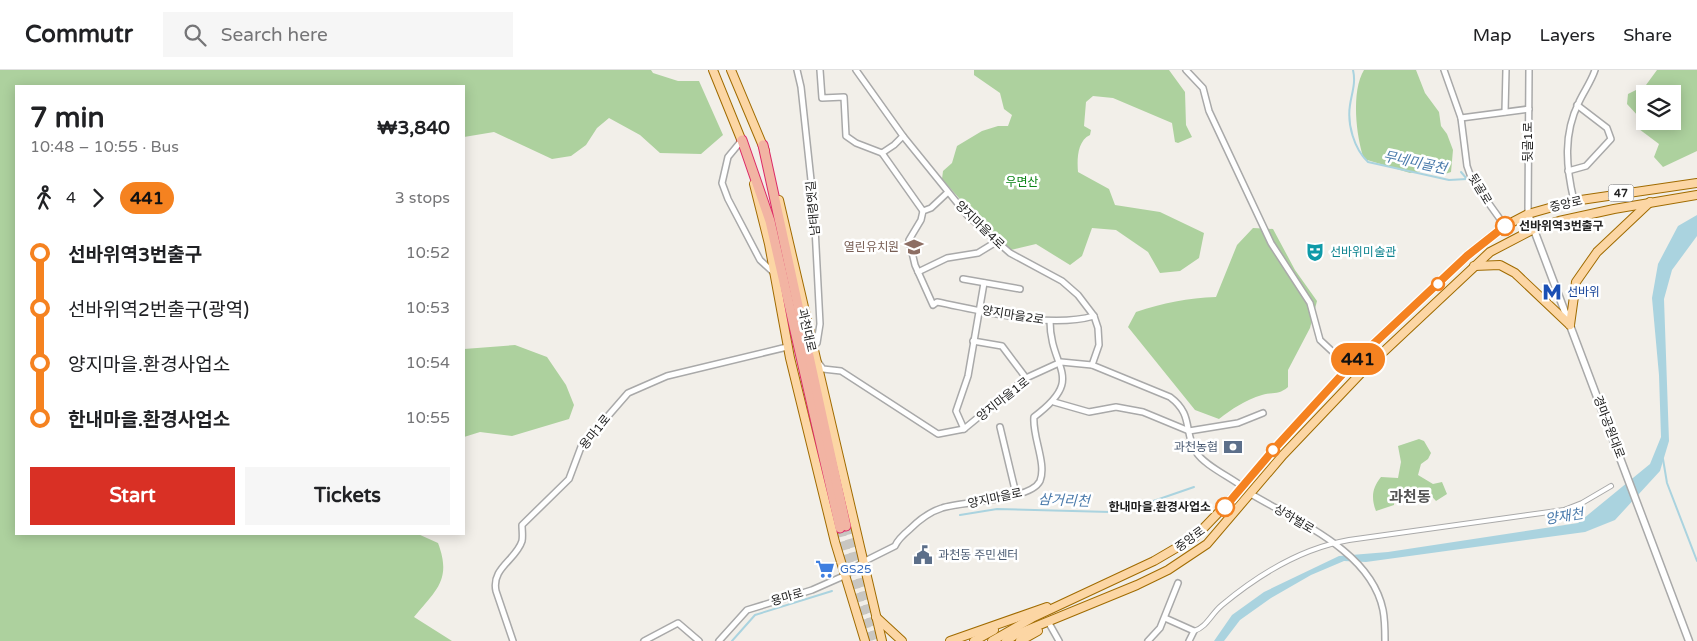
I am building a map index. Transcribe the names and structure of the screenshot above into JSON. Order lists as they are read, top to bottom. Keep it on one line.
{"streets":{"highway":["과천대로"],"main road":["47","중앙로"],"street":["뒷골1로","뒷골로","남태령옛길","양지마을4로","양지마을2로","양지마을1로","경마공원대로","용마1로","양지마을로","상하벌로","용마로"]},"crossings":[["뒷골1로","중앙로"],["뒷골1로","경마공원대로"],["뒷골로","중앙로"],["중앙로","경마공원대로"],["중앙로","상하벌로"],["양지마을4로","양지마을2로"],["양지마을로","용마로"]],"districts":["과천동"],"water":["무네미골천","삼거리천","양재천"],"parks":["우면산"],"places":{"other":["선바위역3번출구","한내마을.환경사업소"],"school or university":["열린유치원"],"theatre":["선바위미술관"],"metro station":["선바위"],"bank":["과천농협"],"public building":["과천동 주민센터"],"supermarket":["GS25"]},"lines":["bus line 441"],"page":{"header":"Commutr","search":"Search here","nav":["Map","Layers","Share"],"on_map":"441","heading":["7 min","10:48 – 10:55 · Bus","₩3,840"],"legs":["4","441","3 stops"],"list":[{"name":"선바위역3번출구","value":"10:52"},{"name":"선바위역2번출구(광역)","value":"10:53"},{"name":"양지마을.환경사업소","value":"10:54"},{"name":"한내마을.환경사업소","value":"10:55"}],"buttons":["Start","Tickets"]}}
